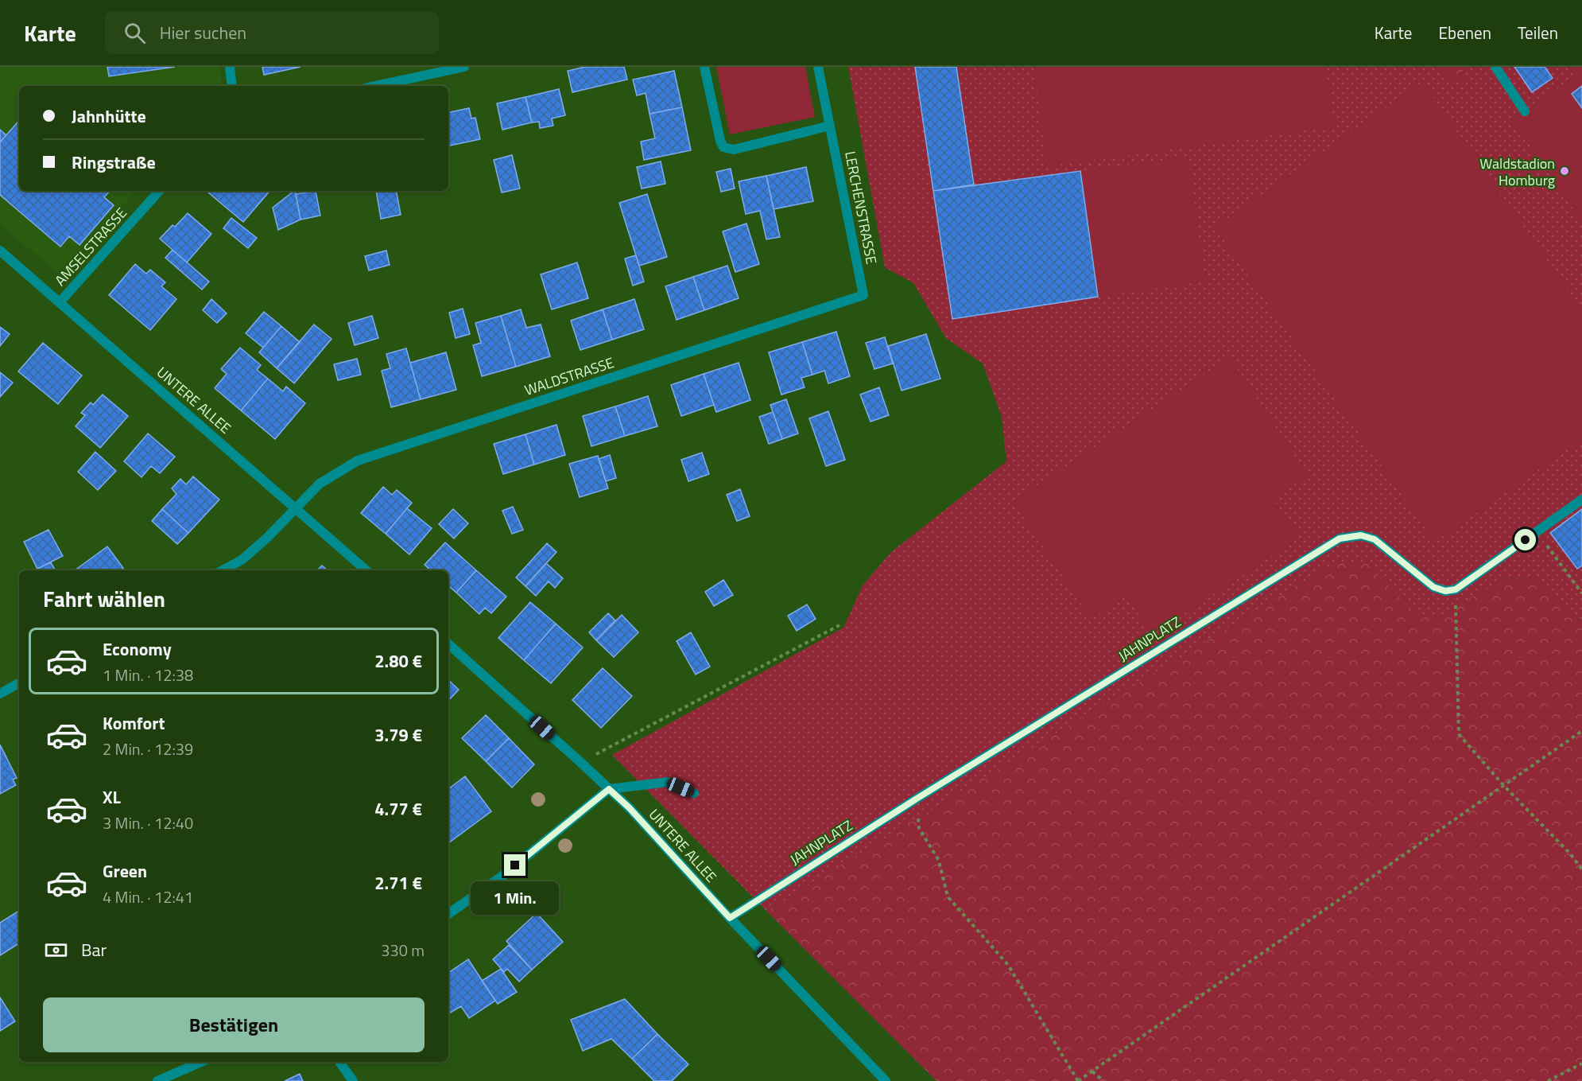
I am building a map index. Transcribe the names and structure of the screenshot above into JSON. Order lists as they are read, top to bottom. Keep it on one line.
{"streets":{"street":["LERCHENSTRASSE","AMSELSTRASSE","WALDSTRASSE","UNTERE ALLEE","JAHNPLATZ"]},"crossings":[["LERCHENSTRASSE","WALDSTRASSE"],["AMSELSTRASSE","UNTERE ALLEE"],["WALDSTRASSE","UNTERE ALLEE"],["UNTERE ALLEE","JAHNPLATZ"]],"places":["Waldstadion Homburg"],"page":{"header":"Karte","search":"Hier suchen","nav":["Karte","Ebenen","Teilen"],"banner":["Jahnhütte","Ringstraße"],"heading":"Fahrt wählen","list":[{"name":"Economy","note":"1 Min. · 12:38","value":"2.80 €"},{"name":"Komfort","note":"2 Min. · 12:39","value":"3.79 €"},{"name":"XL","note":"3 Min. · 12:40","value":"4.77 €"},{"name":"Green","note":"4 Min. · 12:41","value":"2.71 €"}],"bubble":"1 Min.","pay":["Bar","330 m"],"buttons":"Bestätigen"}}
